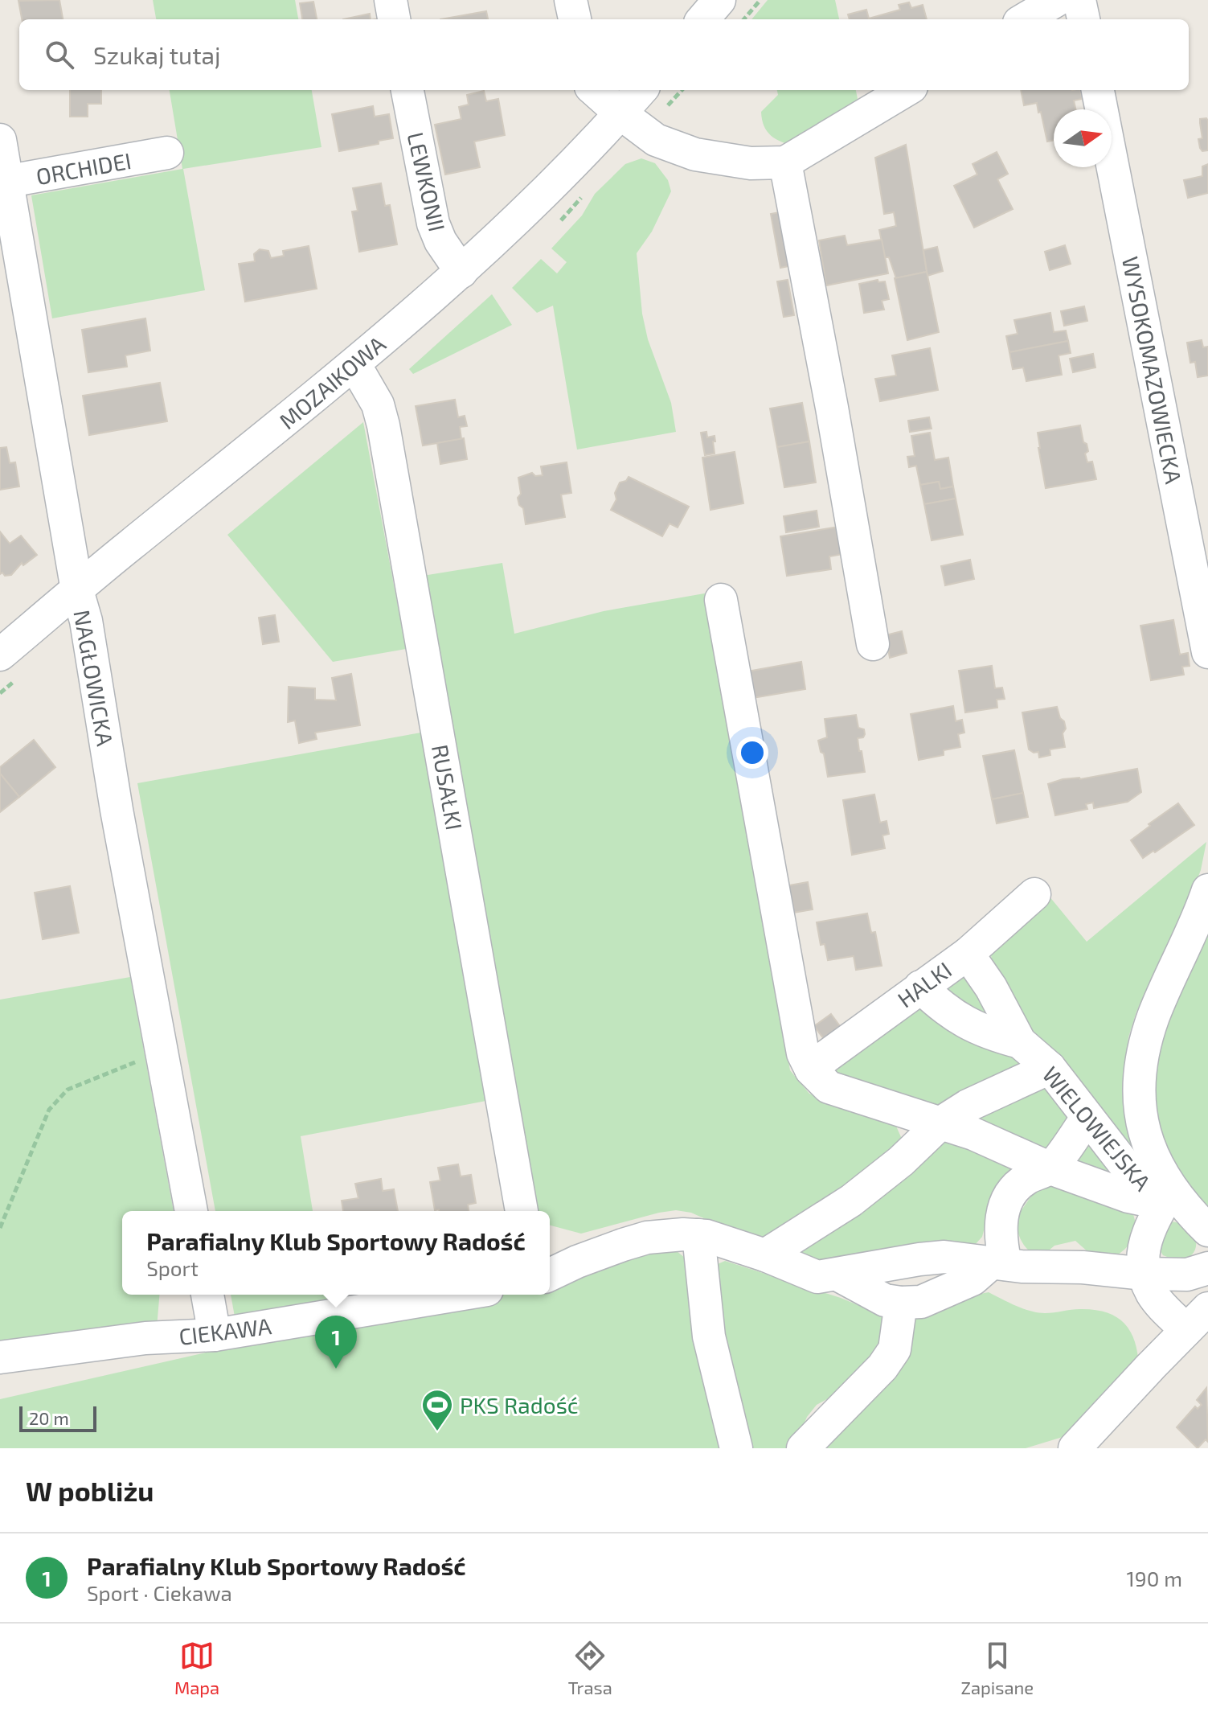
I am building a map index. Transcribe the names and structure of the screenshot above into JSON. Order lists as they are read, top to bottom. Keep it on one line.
{"streets":{"street":["ORCHIDEI","LEWKONII","WYSOKOMAZOWIECKA","MOZAIKOWA","NAGŁOWICKA","RUSAŁKI","HALKI","WIELOWIEJSKA","CIEKAWA"]},"crossings":[["ORCHIDEI","NAGŁOWICKA"],["LEWKONII","MOZAIKOWA"],["MOZAIKOWA","NAGŁOWICKA"],["MOZAIKOWA","RUSAŁKI"],["HALKI","WIELOWIEJSKA"]],"places":{"sports":["PKS Radość"]},"scale_bar":"20 m","north":"right","page":{"search":"Szukaj tutaj","popup":["Parafialny Klub Sportowy Radość","Sport"],"pins":"1","scale":"20 m","heading":"W pobliżu","list":[{"mark":"1","name":"Parafialny Klub Sportowy Radość","note":"Sport · Ciekawa","value":"190 m"}],"nav":["Mapa","Trasa","Zapisane"]}}
